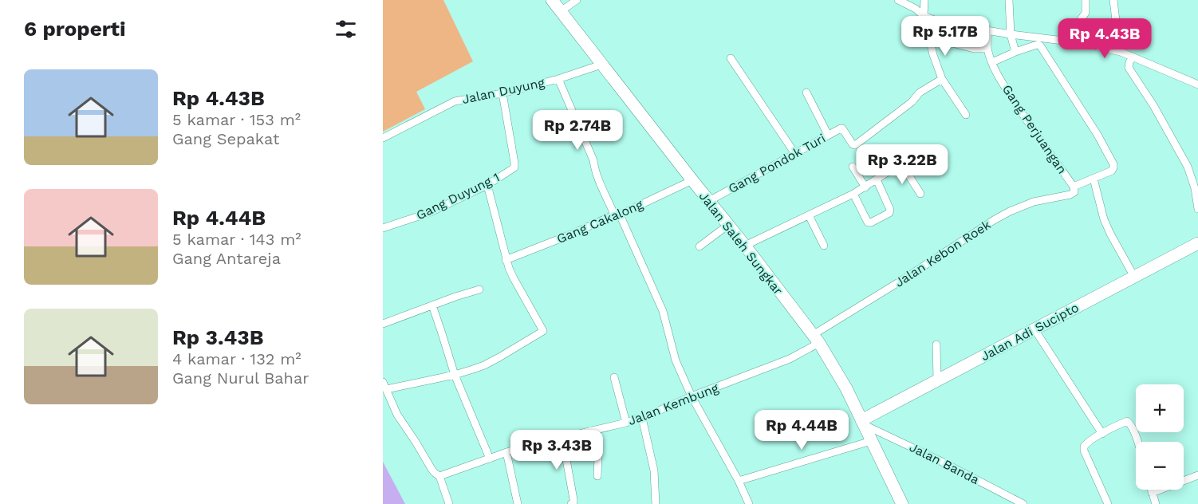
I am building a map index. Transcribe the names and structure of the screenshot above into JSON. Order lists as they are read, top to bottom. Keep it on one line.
{"streets":{"highway":["Jalan Saleh Sungkar","Jalan Adi Sucipto"],"street":["Jalan Duyung","Gang Perjuangan","Gang Pondok Turi","Gang Duyung 1","Gang Cakalong","Jalan Kebon Roek","Jalan Kembung","Jalan Banda"]},"crossings":[["Jalan Duyung","Gang Duyung 1"],["Jalan Duyung","Jalan Saleh Sungkar"],["Gang Perjuangan","Jalan Kebon Roek"],["Gang Pondok Turi","Jalan Saleh Sungkar"],["Gang Cakalong","Jalan Saleh Sungkar"],["Jalan Saleh Sungkar","Jalan Kebon Roek"],["Jalan Saleh Sungkar","Jalan Adi Sucipto"],["Jalan Saleh Sungkar","Jalan Kembung"],["Jalan Saleh Sungkar","Jalan Banda"],["Jalan Kebon Roek","Jalan Kembung"],["Jalan Adi Sucipto","Jalan Banda"]],"page":{"heading":"6 properti","price":["Rp 5.17B","Rp 4.43B","Rp 2.74B","Rp 3.22B","Rp 4.44B","Rp 3.43B"],"list":[{"name":"Rp 4.43B","note":"5 kamar · 153 m² · Gang Sepakat"},{"name":"Rp 4.44B","note":"5 kamar · 143 m² · Gang Antareja"},{"name":"Rp 3.43B","note":"4 kamar · 132 m² · Gang Nurul Bahar"}],"map_buttons":["+","−"]}}
